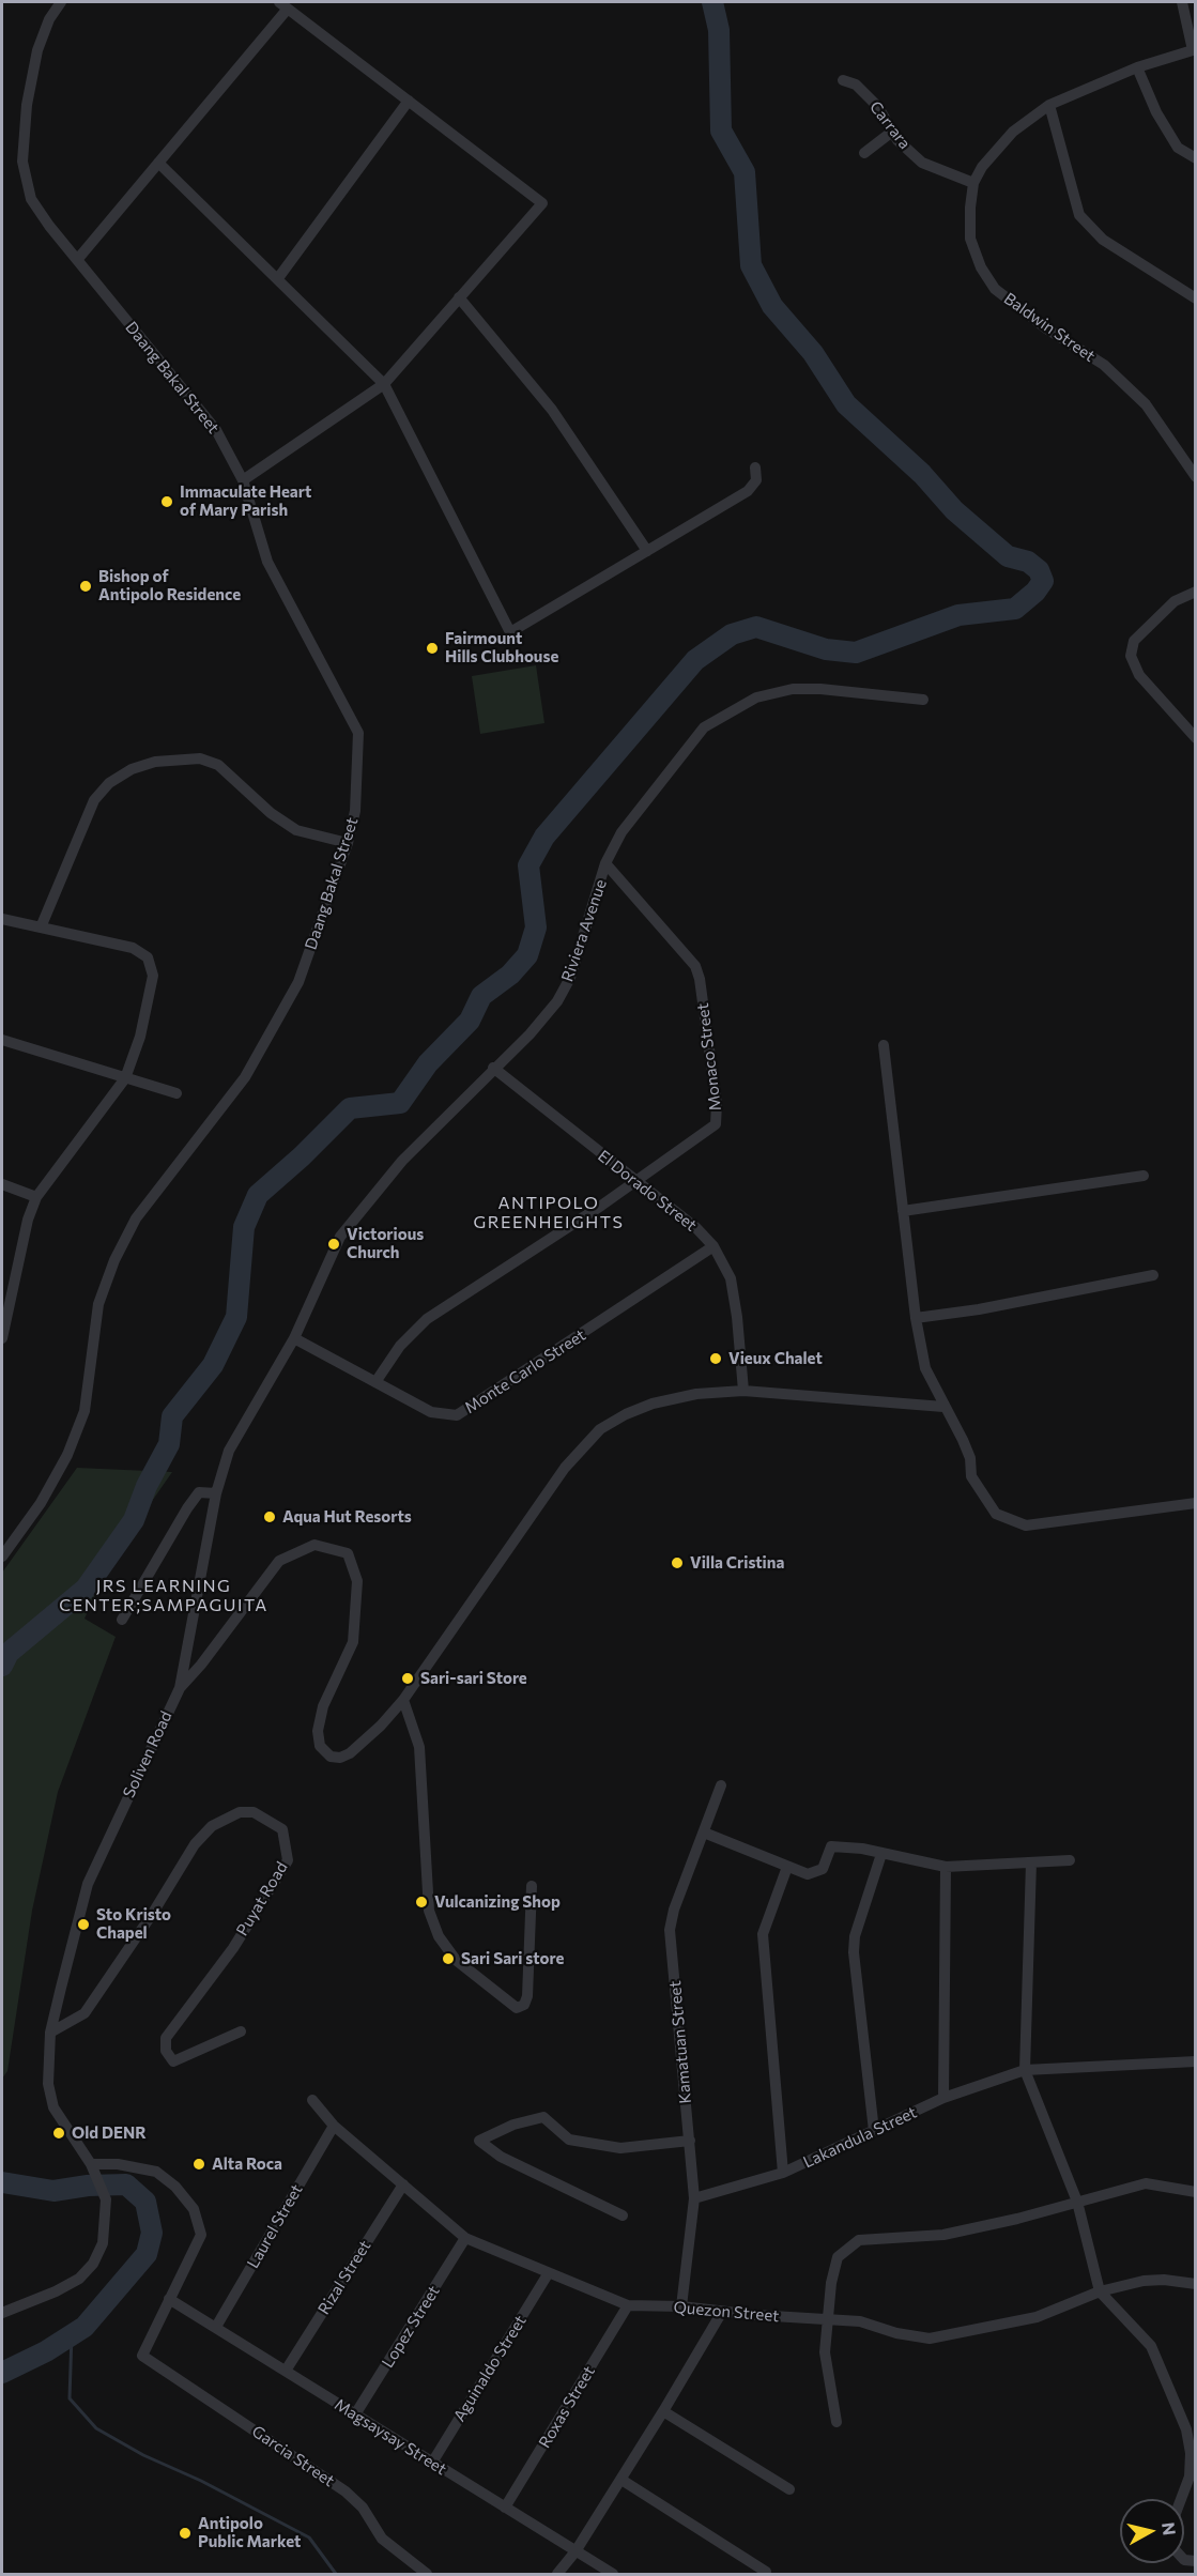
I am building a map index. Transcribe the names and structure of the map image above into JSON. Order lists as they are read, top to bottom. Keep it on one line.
{"streets":{"street":["Carrara","Baldwin Street","Daang Bakal Street","Riviera Avenue","Monaco Street","El Dorado Street","Monte Carlo Street","Soliven Road","Puyat Road","Kamatuan Street","Lakandula Street","Laurel Street","Rizal Street","Quezon Street","Lopez Street","Aguinaldo Street","Roxas Street","Magsaysay Street","Garcia Street"]},"crossings":[["Carrara","Baldwin Street"],["Riviera Avenue","Monaco Street"],["Riviera Avenue","El Dorado Street"],["Riviera Avenue","Monte Carlo Street"],["Riviera Avenue","Soliven Road"],["Monaco Street","El Dorado Street"],["Monaco Street","Monte Carlo Street"],["El Dorado Street","Monte Carlo Street"],["Monte Carlo Street","Soliven Road"],["Soliven Road","Puyat Road"],["Kamatuan Street","Lakandula Street"],["Kamatuan Street","Quezon Street"],["Laurel Street","Quezon Street"],["Laurel Street","Magsaysay Street"],["Rizal Street","Quezon Street"],["Rizal Street","Magsaysay Street"],["Quezon Street","Lopez Street"],["Quezon Street","Aguinaldo Street"],["Quezon Street","Roxas Street"],["Lopez Street","Magsaysay Street"],["Aguinaldo Street","Magsaysay Street"],["Roxas Street","Magsaysay Street"],["Magsaysay Street","Garcia Street"]],"districts":["ANTIPOLO GREENHEIGHTS","JRS LEARNING CENTER;SAMPAGUITA"],"places":["Immaculate Heart of Mary Parish","Bishop of Antipolo Residence","Fairmount Hills Clubhouse","Victorious Church","Vieux Chalet","Aqua Hut Resorts","Villa Cristina","Sari-sari Store","Vulcanizing Shop","Sto Kristo Chapel","Sari Sari store","Old DENR","Alta Roca","Antipolo Public Market"],"north":"right"}
